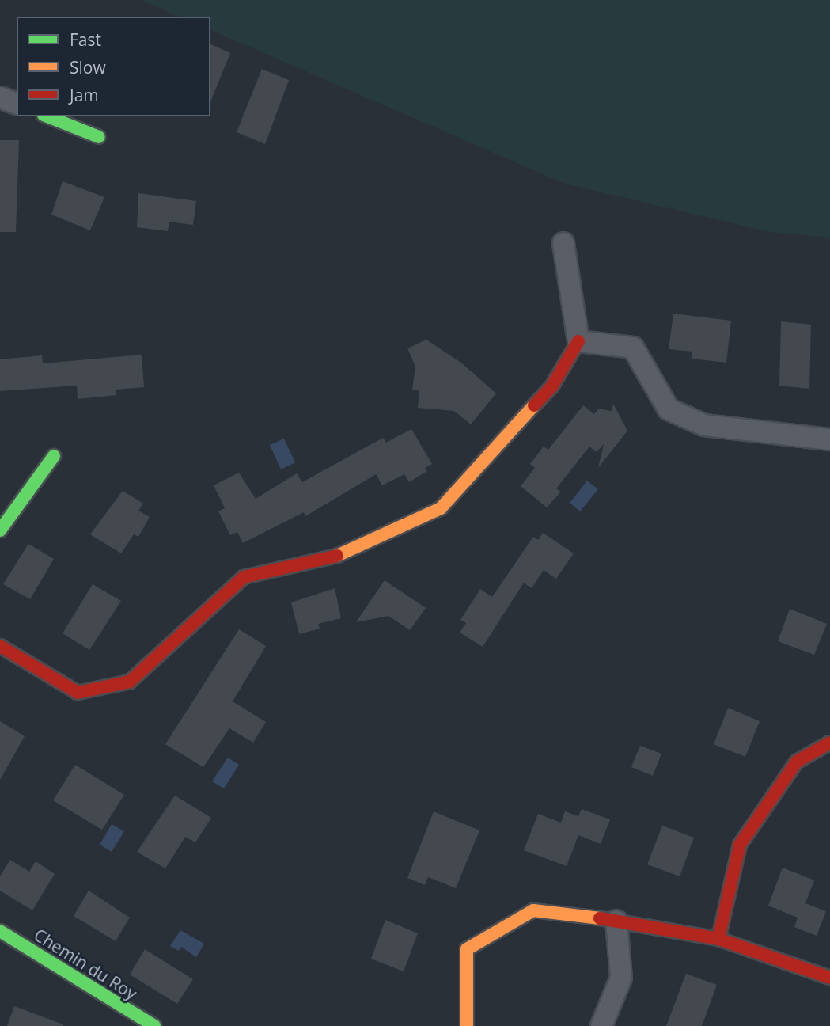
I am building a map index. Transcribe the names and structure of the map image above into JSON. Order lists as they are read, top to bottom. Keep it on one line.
{"streets":{"street":["Chemin du Roy"]},"legend":["Fast","Slow","Jam"]}
